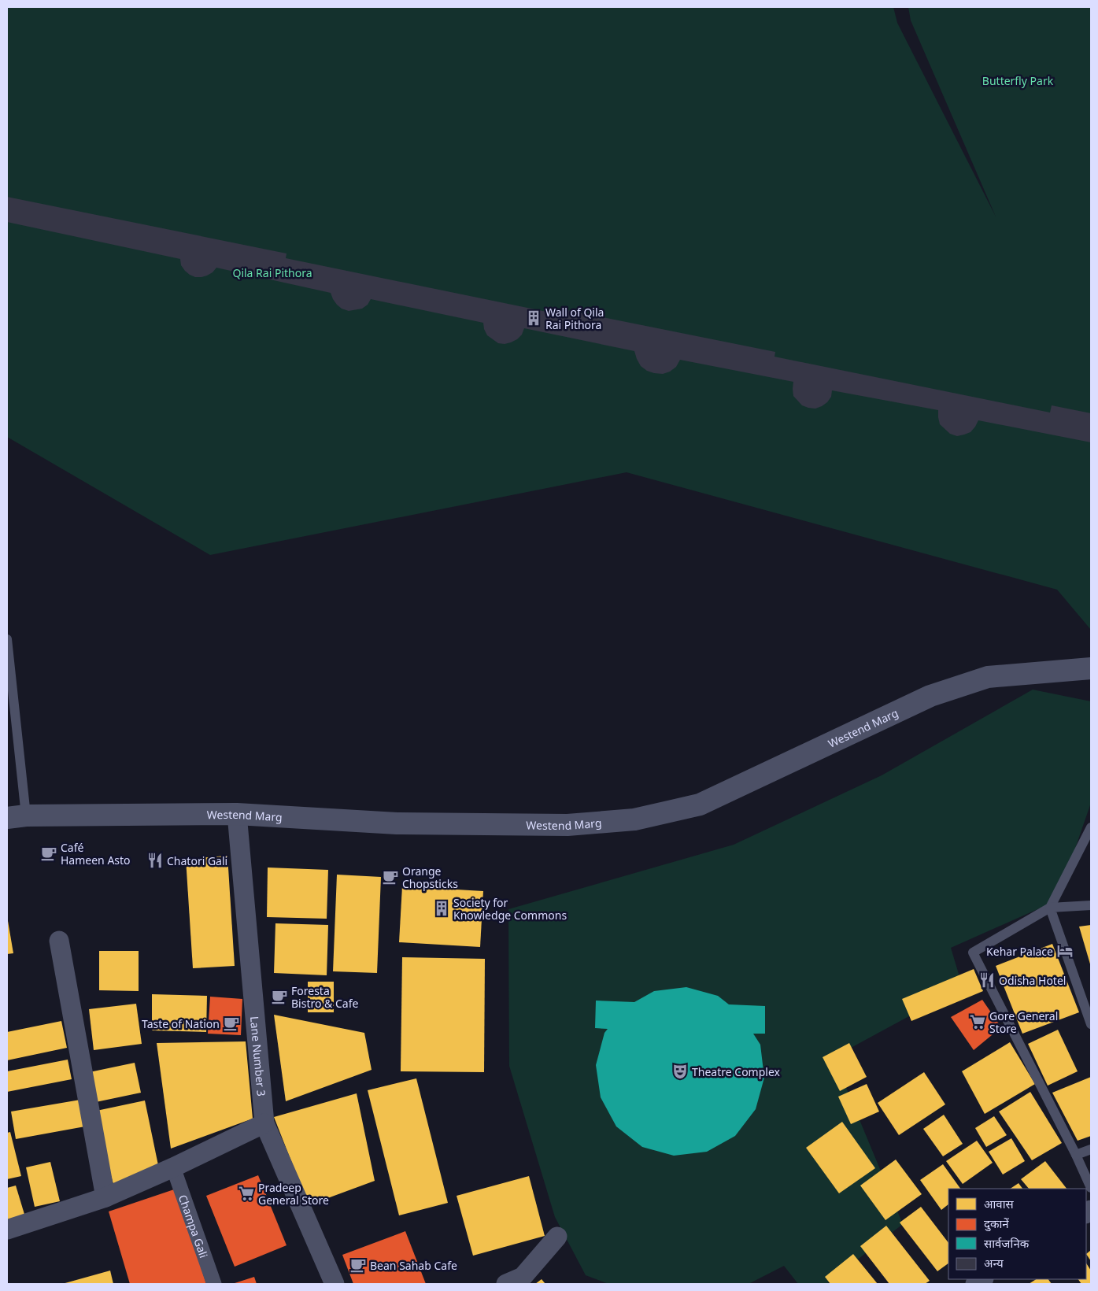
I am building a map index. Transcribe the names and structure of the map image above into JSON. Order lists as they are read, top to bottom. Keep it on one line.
{"streets":{"street":["Westend Marg","Lane Number 3","Champa Gali"]},"crossings":[["Westend Marg","Lane Number 3"]],"parks":["Butterfly Park","Qila Rai Pithora"],"places":{"building":["Wall of Qila Rai Pithora","Society for Knowledge Commons"],"cafe":["Café Hameen Asto","Orange Chopsticks","Foresta Bistro & Cafe","Taste of Nation","Bean Sahab Cafe"],"restaurant":["Chatori Gali","Odisha Hotel"],"hotel":["Kehar Palace"],"supermarket":["Gore General Store","Pradeep General Store"],"theatre":["Theatre Complex"]},"legend":["आवास","दुकानें","सार्वजनिक","अन्य"]}
